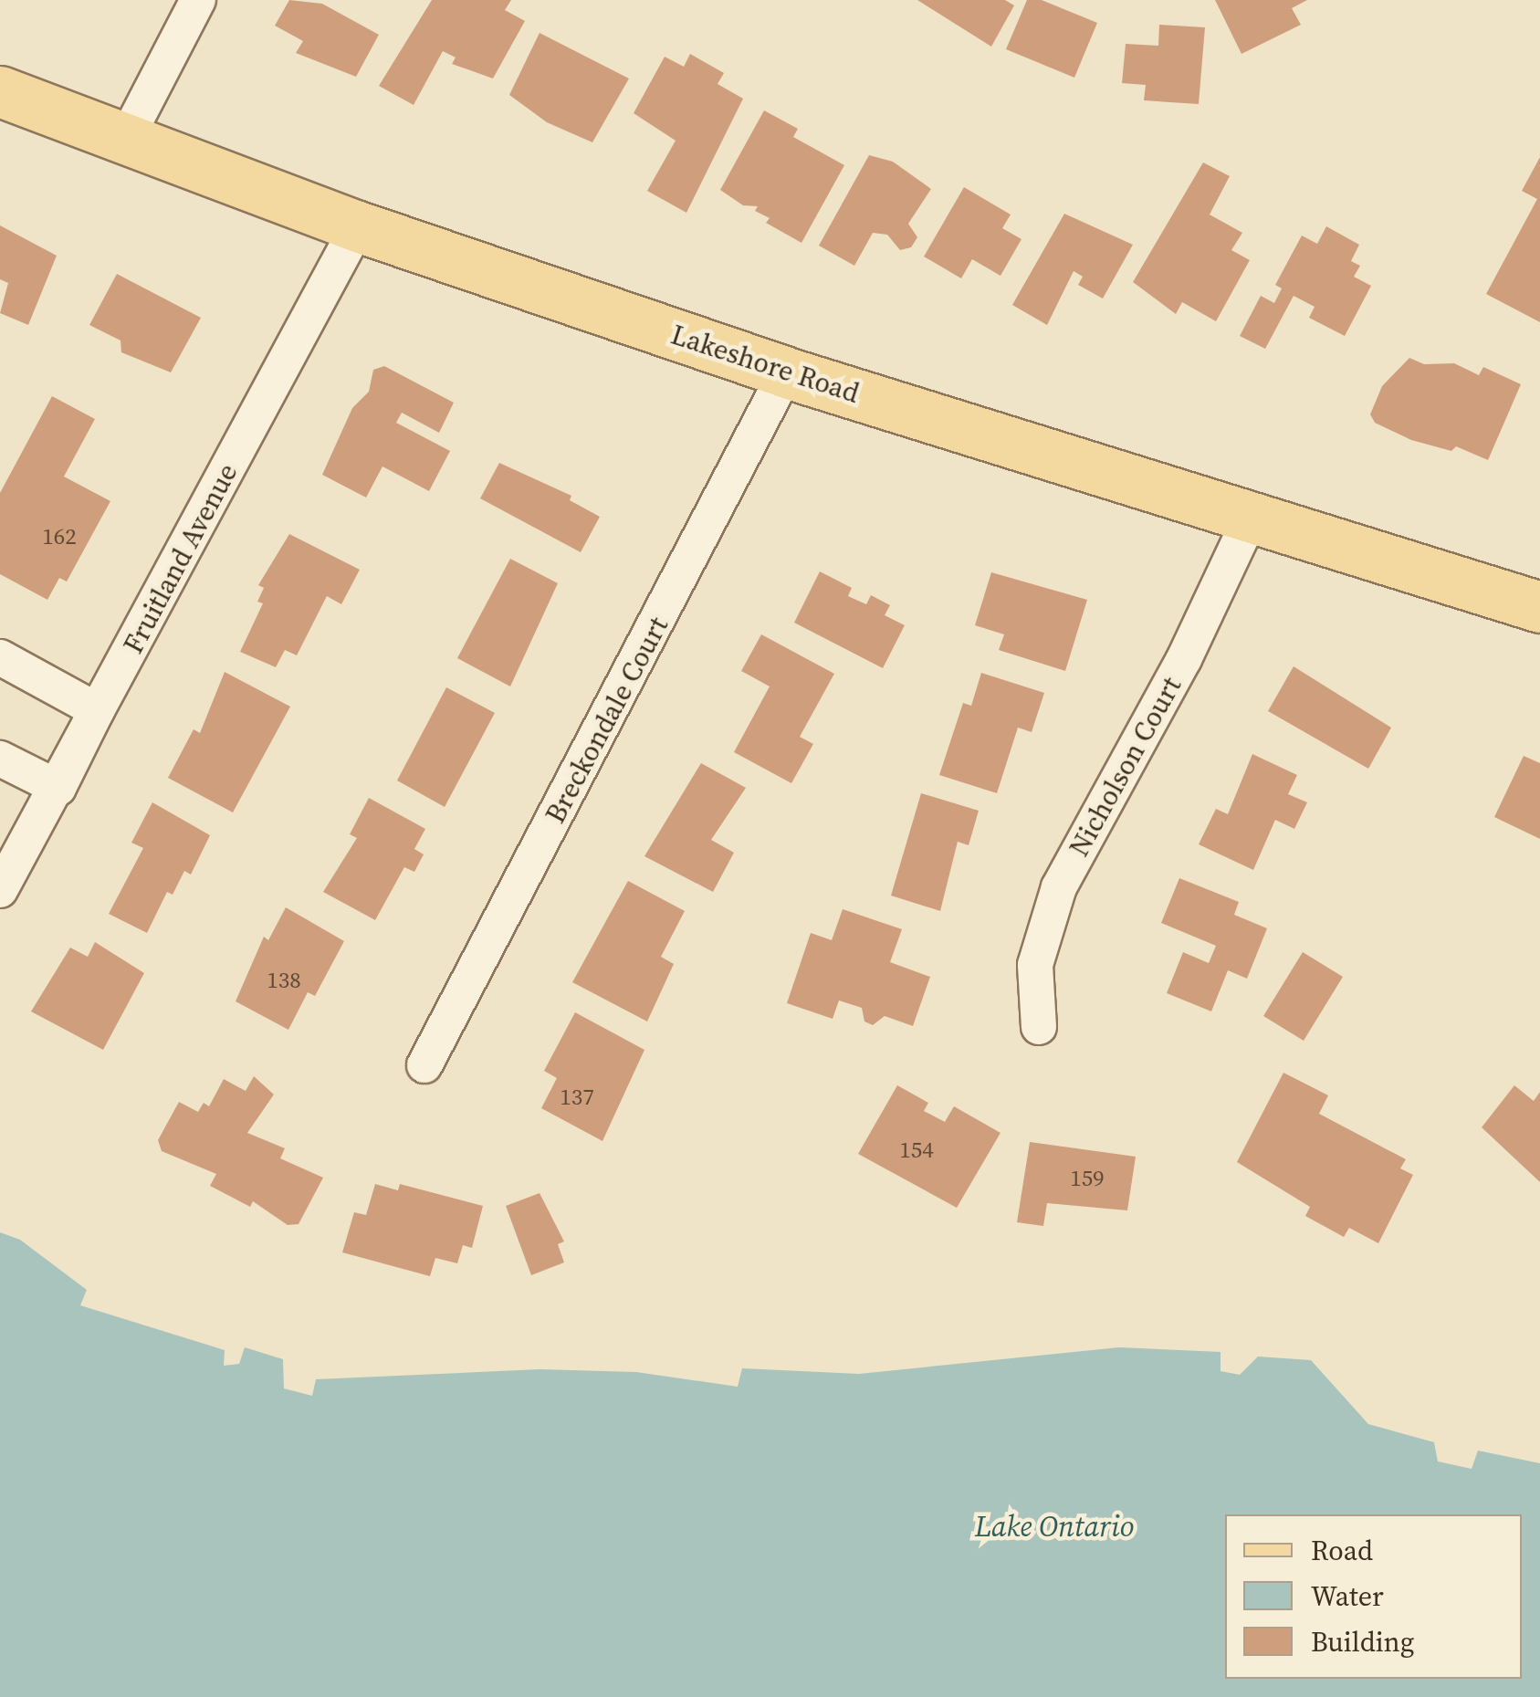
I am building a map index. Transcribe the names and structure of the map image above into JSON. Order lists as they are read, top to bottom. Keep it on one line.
{"streets":{"main road":["Lakeshore Road"],"street":["Fruitland Avenue","Breckondale Court","Nicholson Court"]},"crossings":[["Lakeshore Road","Fruitland Avenue"],["Lakeshore Road","Breckondale Court"],["Lakeshore Road","Nicholson Court"]],"water":["Lake Ontario"],"house_numbers":["162","138","137","154","159"],"legend":["Road","Water","Building"]}
